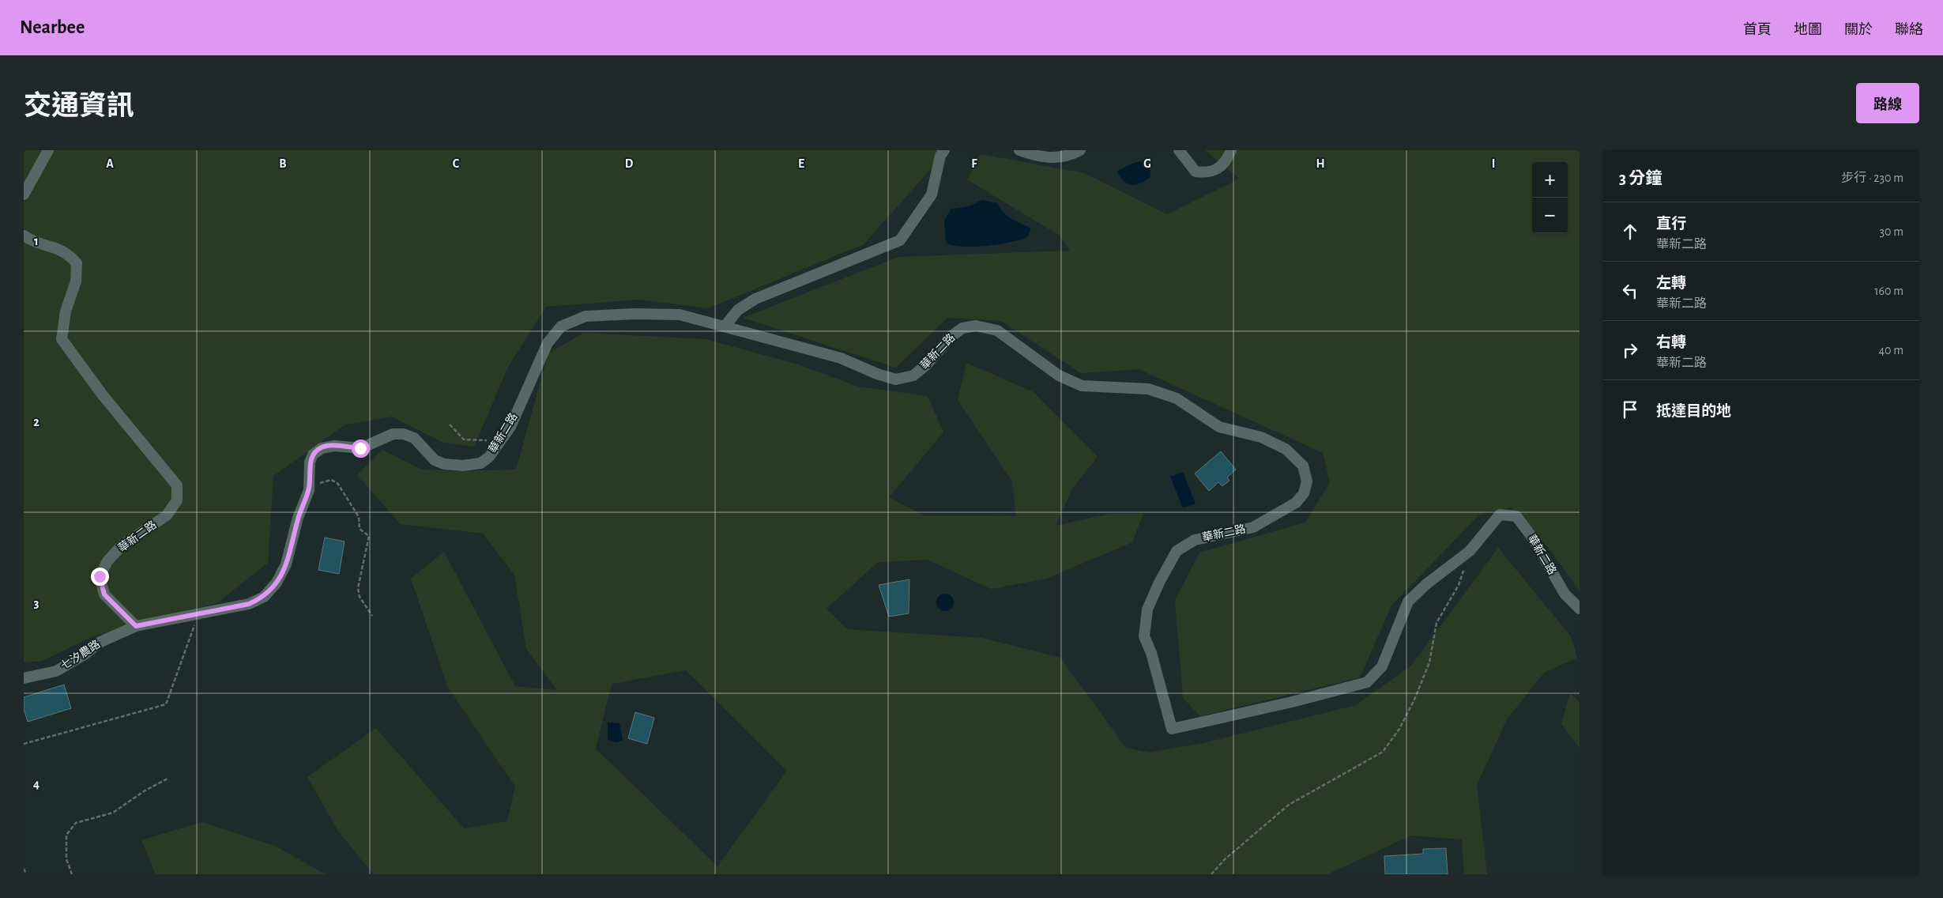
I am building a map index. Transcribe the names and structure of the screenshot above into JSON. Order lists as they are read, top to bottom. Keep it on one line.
{"streets":{"street":["華新二路","七汐農路"]},"crossings":[["華新二路","七汐農路"]],"page":{"header":"Nearbee","nav":["首頁","地圖","關於","聯絡"],"title":"交通資訊","buttons":"路線","heading":["3 分鐘","步行 · 230 m"],"map_buttons":["+","−"],"list":[["直行","華新二路","30 m"],["左轉","華新二路","160 m"],["右轉","華新二路","40 m"],"抵達目的地"]},"grid":{"columns":["A","B","C","D","E","F","G","H","I"],"rows":["1","2","3","4"]}}
